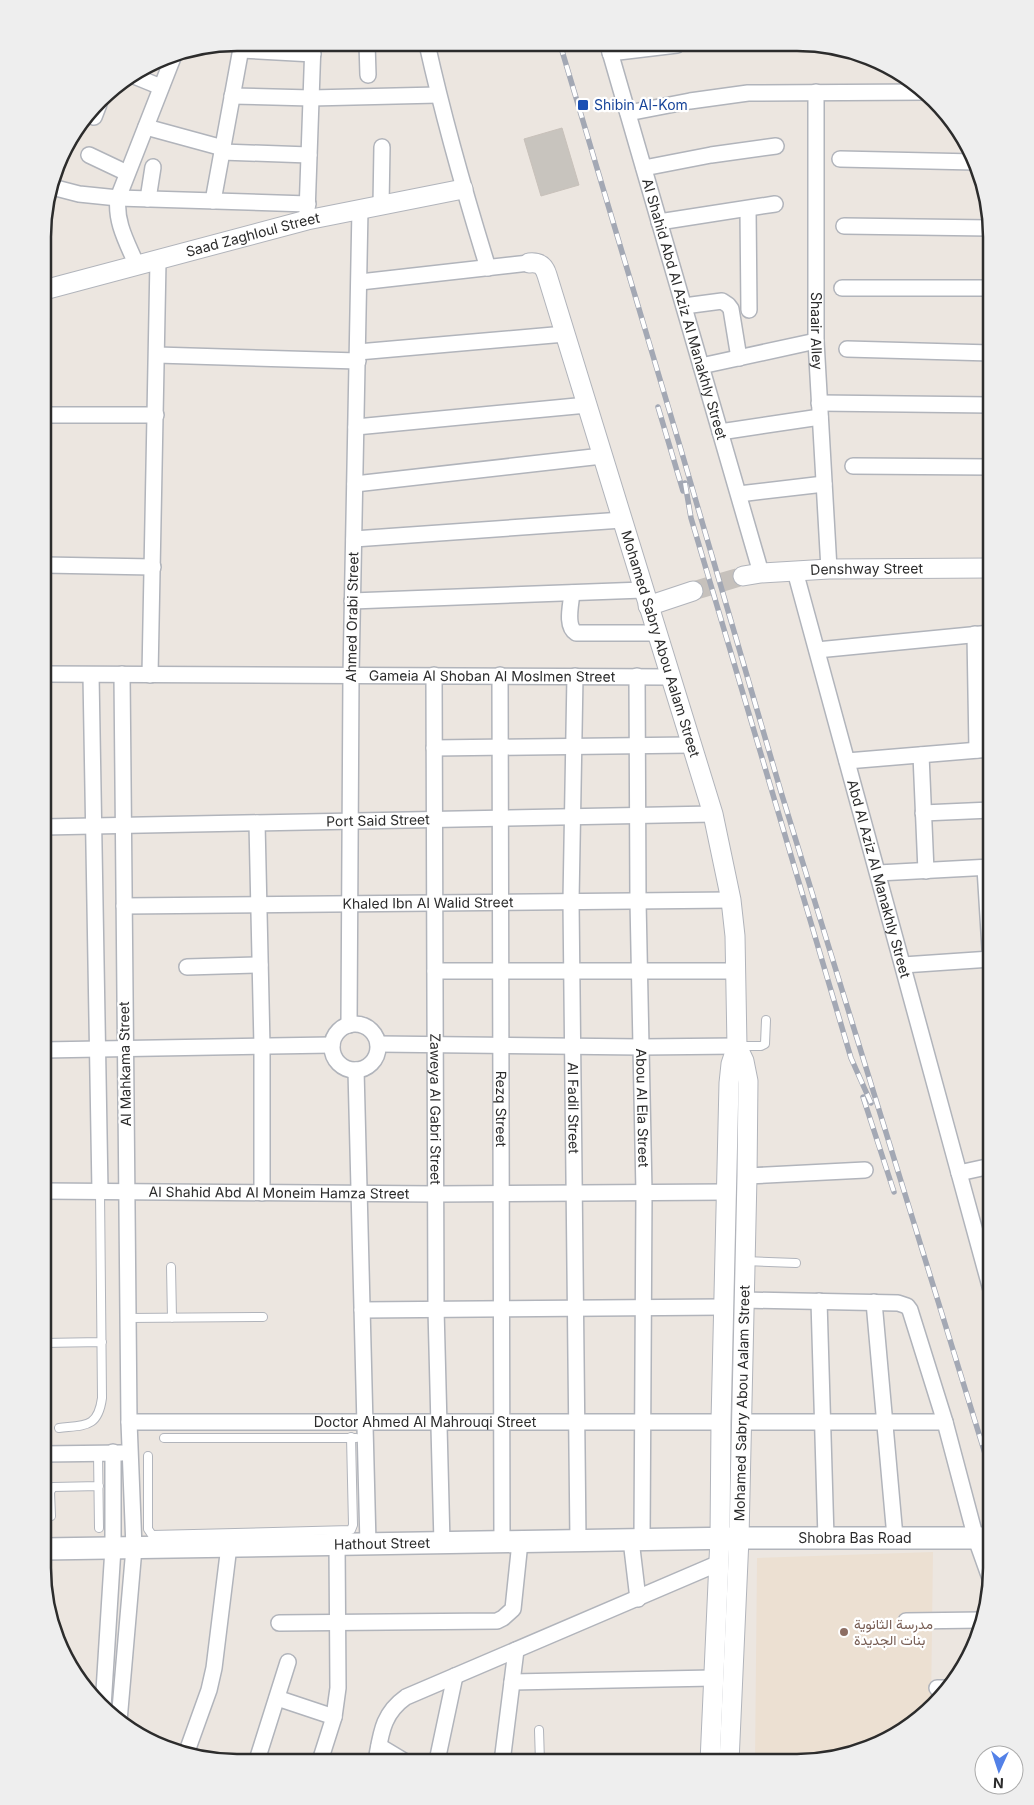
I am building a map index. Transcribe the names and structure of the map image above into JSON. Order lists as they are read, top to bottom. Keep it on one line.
{"streets":{"main road":["Shobra Bas Road","Hathout Street"],"street":["Saad Zaghloul Street","Al Shahid Abd Al Aziz Al Manakhly Street","Shaair Alley","Denshway Street","Ahmed Orabi Street","Mohamed Sabry Abou Aalam Street","Gameia Al Shoban Al Moslmen Street","Port Said Street","Abd Al Aziz Al Manakhly Street","Khaled Ibn Al Walid Street","Al Mahkama Street","Al Fadil Street","Abou Al Ela Street","Zaweya Al Gabri Street","Rezq Street","Al Shahid Abd Al Moneim Hamza Street","Doctor Ahmed Al Mahrouqi Street"]},"crossings":[["Saad Zaghloul Street","Ahmed Orabi Street"],["Al Shahid Abd Al Aziz Al Manakhly Street","Denshway Street"],["Shaair Alley","Denshway Street"],["Denshway Street","Abd Al Aziz Al Manakhly Street"],["Ahmed Orabi Street","Gameia Al Shoban Al Moslmen Street"],["Ahmed Orabi Street","Port Said Street"],["Ahmed Orabi Street","Khaled Ibn Al Walid Street"],["Mohamed Sabry Abou Aalam Street","Gameia Al Shoban Al Moslmen Street"],["Mohamed Sabry Abou Aalam Street","Port Said Street"],["Mohamed Sabry Abou Aalam Street","Khaled Ibn Al Walid Street"],["Mohamed Sabry Abou Aalam Street","Al Shahid Abd Al Moneim Hamza Street"],["Mohamed Sabry Abou Aalam Street","Doctor Ahmed Al Mahrouqi Street"],["Mohamed Sabry Abou Aalam Street","Shobra Bas Road"],["Mohamed Sabry Abou Aalam Street","Hathout Street"],["Gameia Al Shoban Al Moslmen Street","Al Mahkama Street"],["Gameia Al Shoban Al Moslmen Street","Al Fadil Street"],["Gameia Al Shoban Al Moslmen Street","Abou Al Ela Street"],["Gameia Al Shoban Al Moslmen Street","Zaweya Al Gabri Street"],["Gameia Al Shoban Al Moslmen Street","Rezq Street"],["Port Said Street","Al Mahkama Street"],["Port Said Street","Al Fadil Street"],["Port Said Street","Abou Al Ela Street"],["Port Said Street","Zaweya Al Gabri Street"],["Port Said Street","Rezq Street"],["Khaled Ibn Al Walid Street","Al Mahkama Street"],["Khaled Ibn Al Walid Street","Al Fadil Street"],["Khaled Ibn Al Walid Street","Abou Al Ela Street"],["Khaled Ibn Al Walid Street","Zaweya Al Gabri Street"],["Khaled Ibn Al Walid Street","Rezq Street"],["Al Mahkama Street","Al Shahid Abd Al Moneim Hamza Street"],["Al Mahkama Street","Doctor Ahmed Al Mahrouqi Street"],["Al Mahkama Street","Hathout Street"],["Al Fadil Street","Al Shahid Abd Al Moneim Hamza Street"],["Al Fadil Street","Doctor Ahmed Al Mahrouqi Street"],["Al Fadil Street","Hathout Street"],["Abou Al Ela Street","Al Shahid Abd Al Moneim Hamza Street"],["Abou Al Ela Street","Doctor Ahmed Al Mahrouqi Street"],["Abou Al Ela Street","Hathout Street"],["Zaweya Al Gabri Street","Al Shahid Abd Al Moneim Hamza Street"],["Zaweya Al Gabri Street","Doctor Ahmed Al Mahrouqi Street"],["Zaweya Al Gabri Street","Hathout Street"],["Rezq Street","Al Shahid Abd Al Moneim Hamza Street"],["Rezq Street","Doctor Ahmed Al Mahrouqi Street"],["Rezq Street","Hathout Street"],["Shobra Bas Road","Hathout Street"]],"places":{"transit":["Shibin Al-Kom"],"other":["مدرسة الثانوية بنات الجديدة"]},"north":"bottom"}
